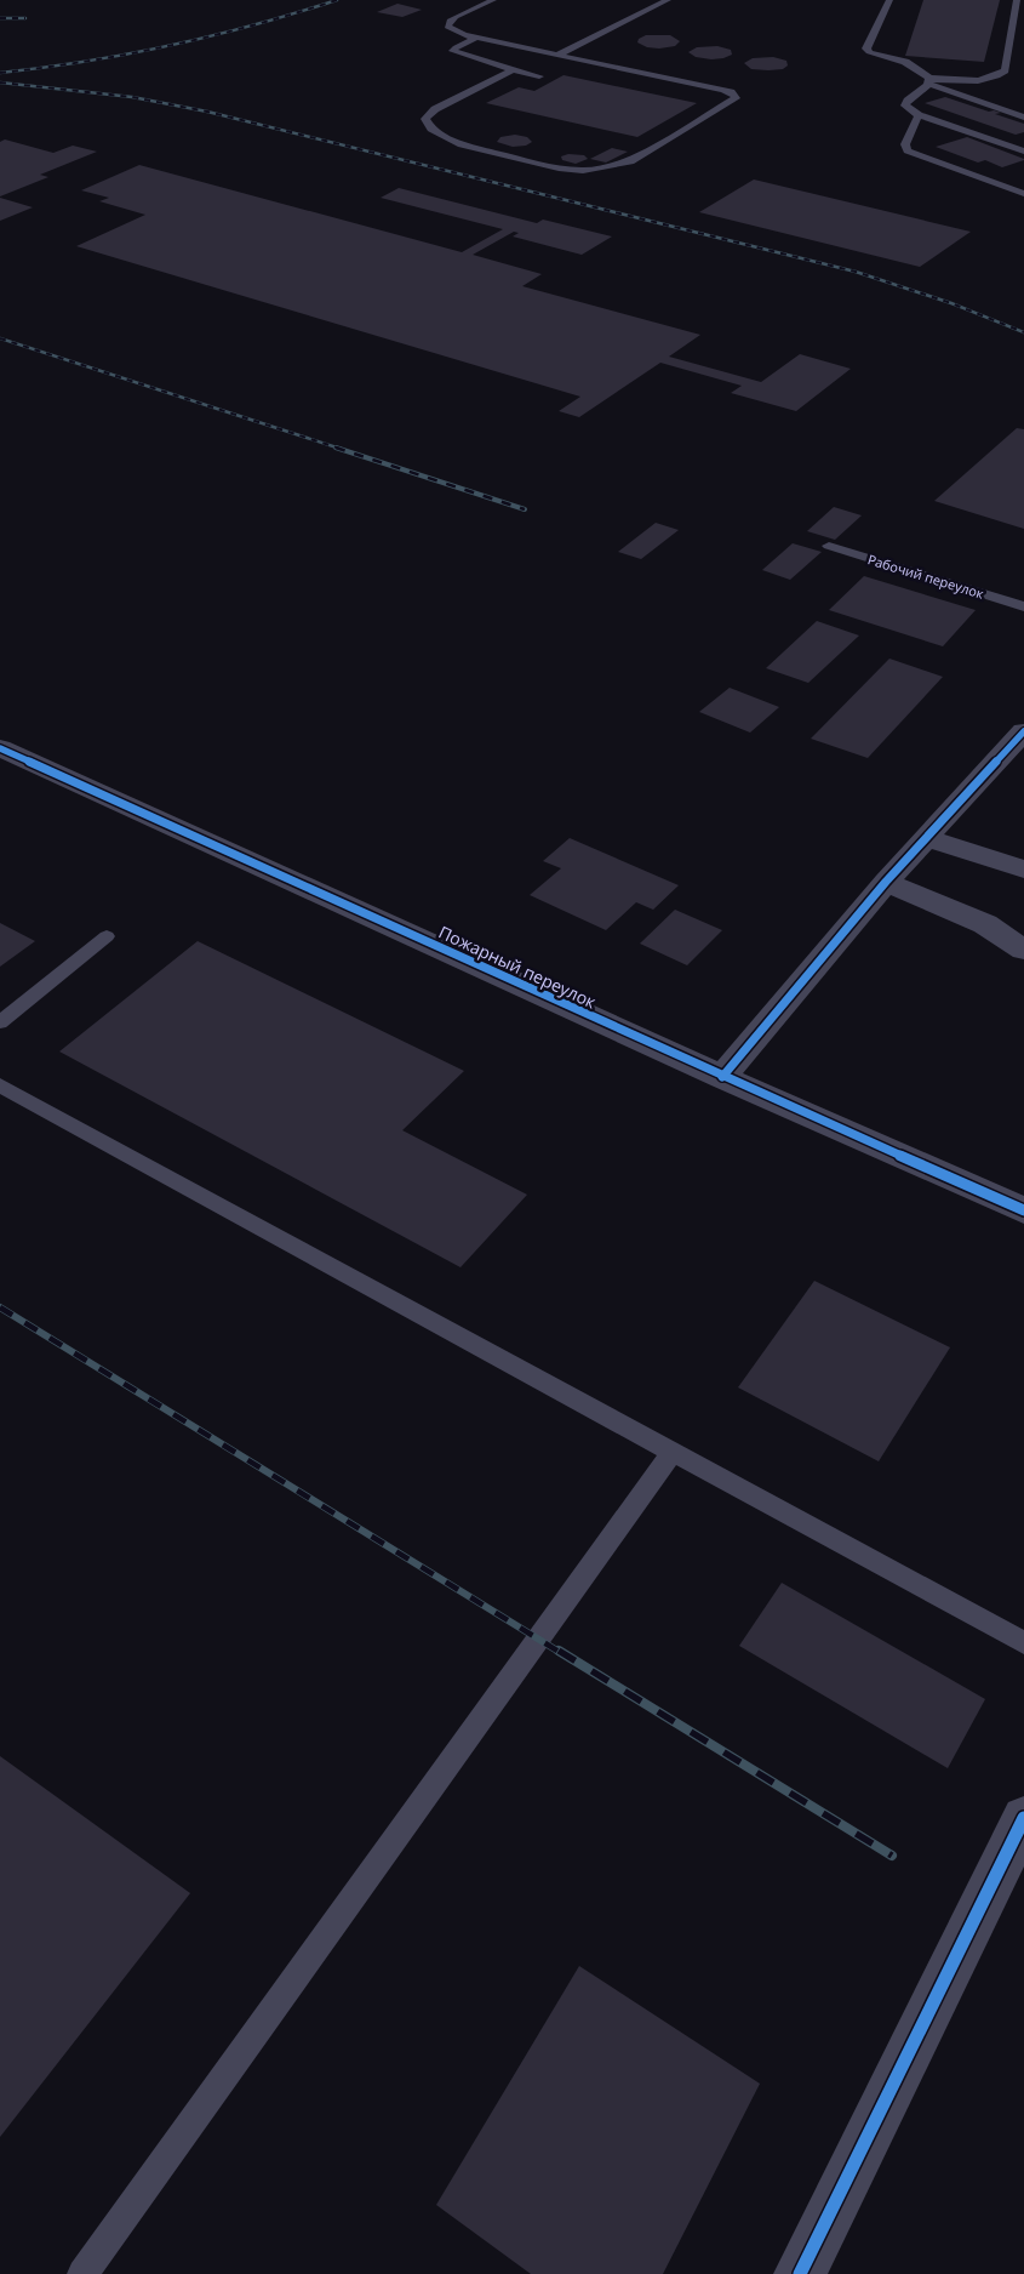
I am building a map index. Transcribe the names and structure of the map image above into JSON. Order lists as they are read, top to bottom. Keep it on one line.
{"streets":{"street":["Пожарный переулок"],"lane":["Рабочий переулок"]}}
